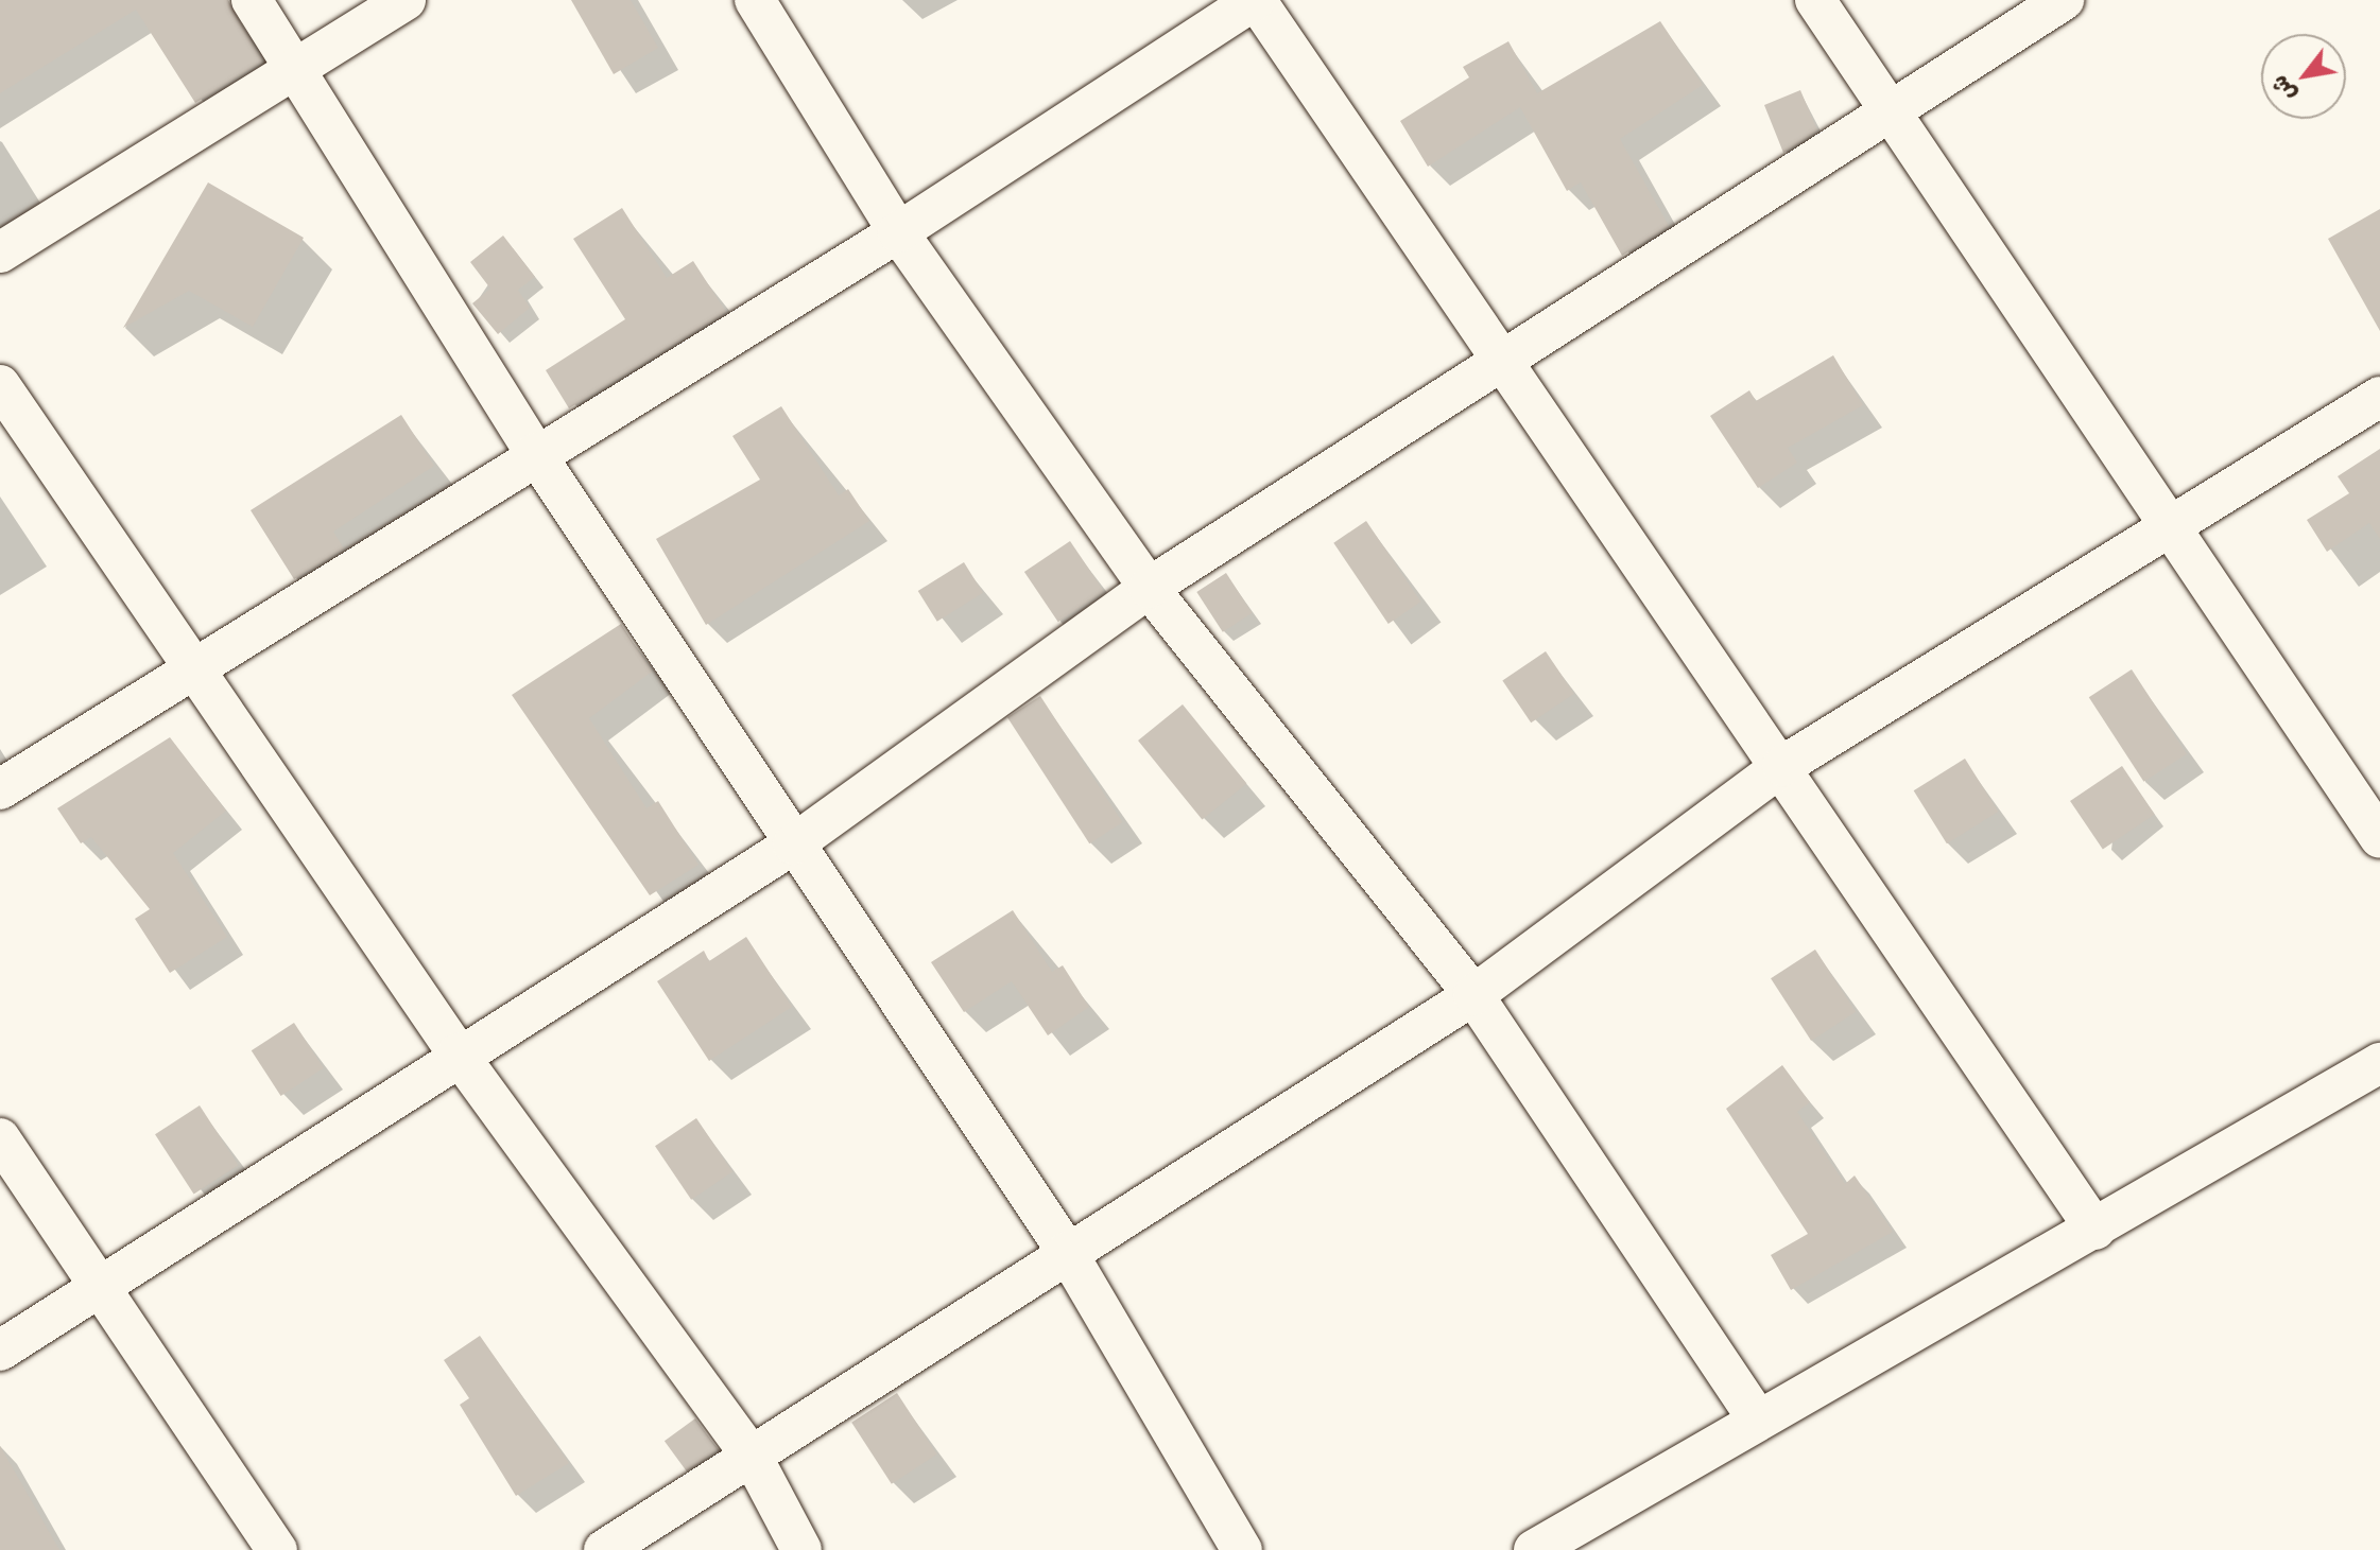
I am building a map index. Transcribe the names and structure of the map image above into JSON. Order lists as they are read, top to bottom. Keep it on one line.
{"north":"bottom left"}
